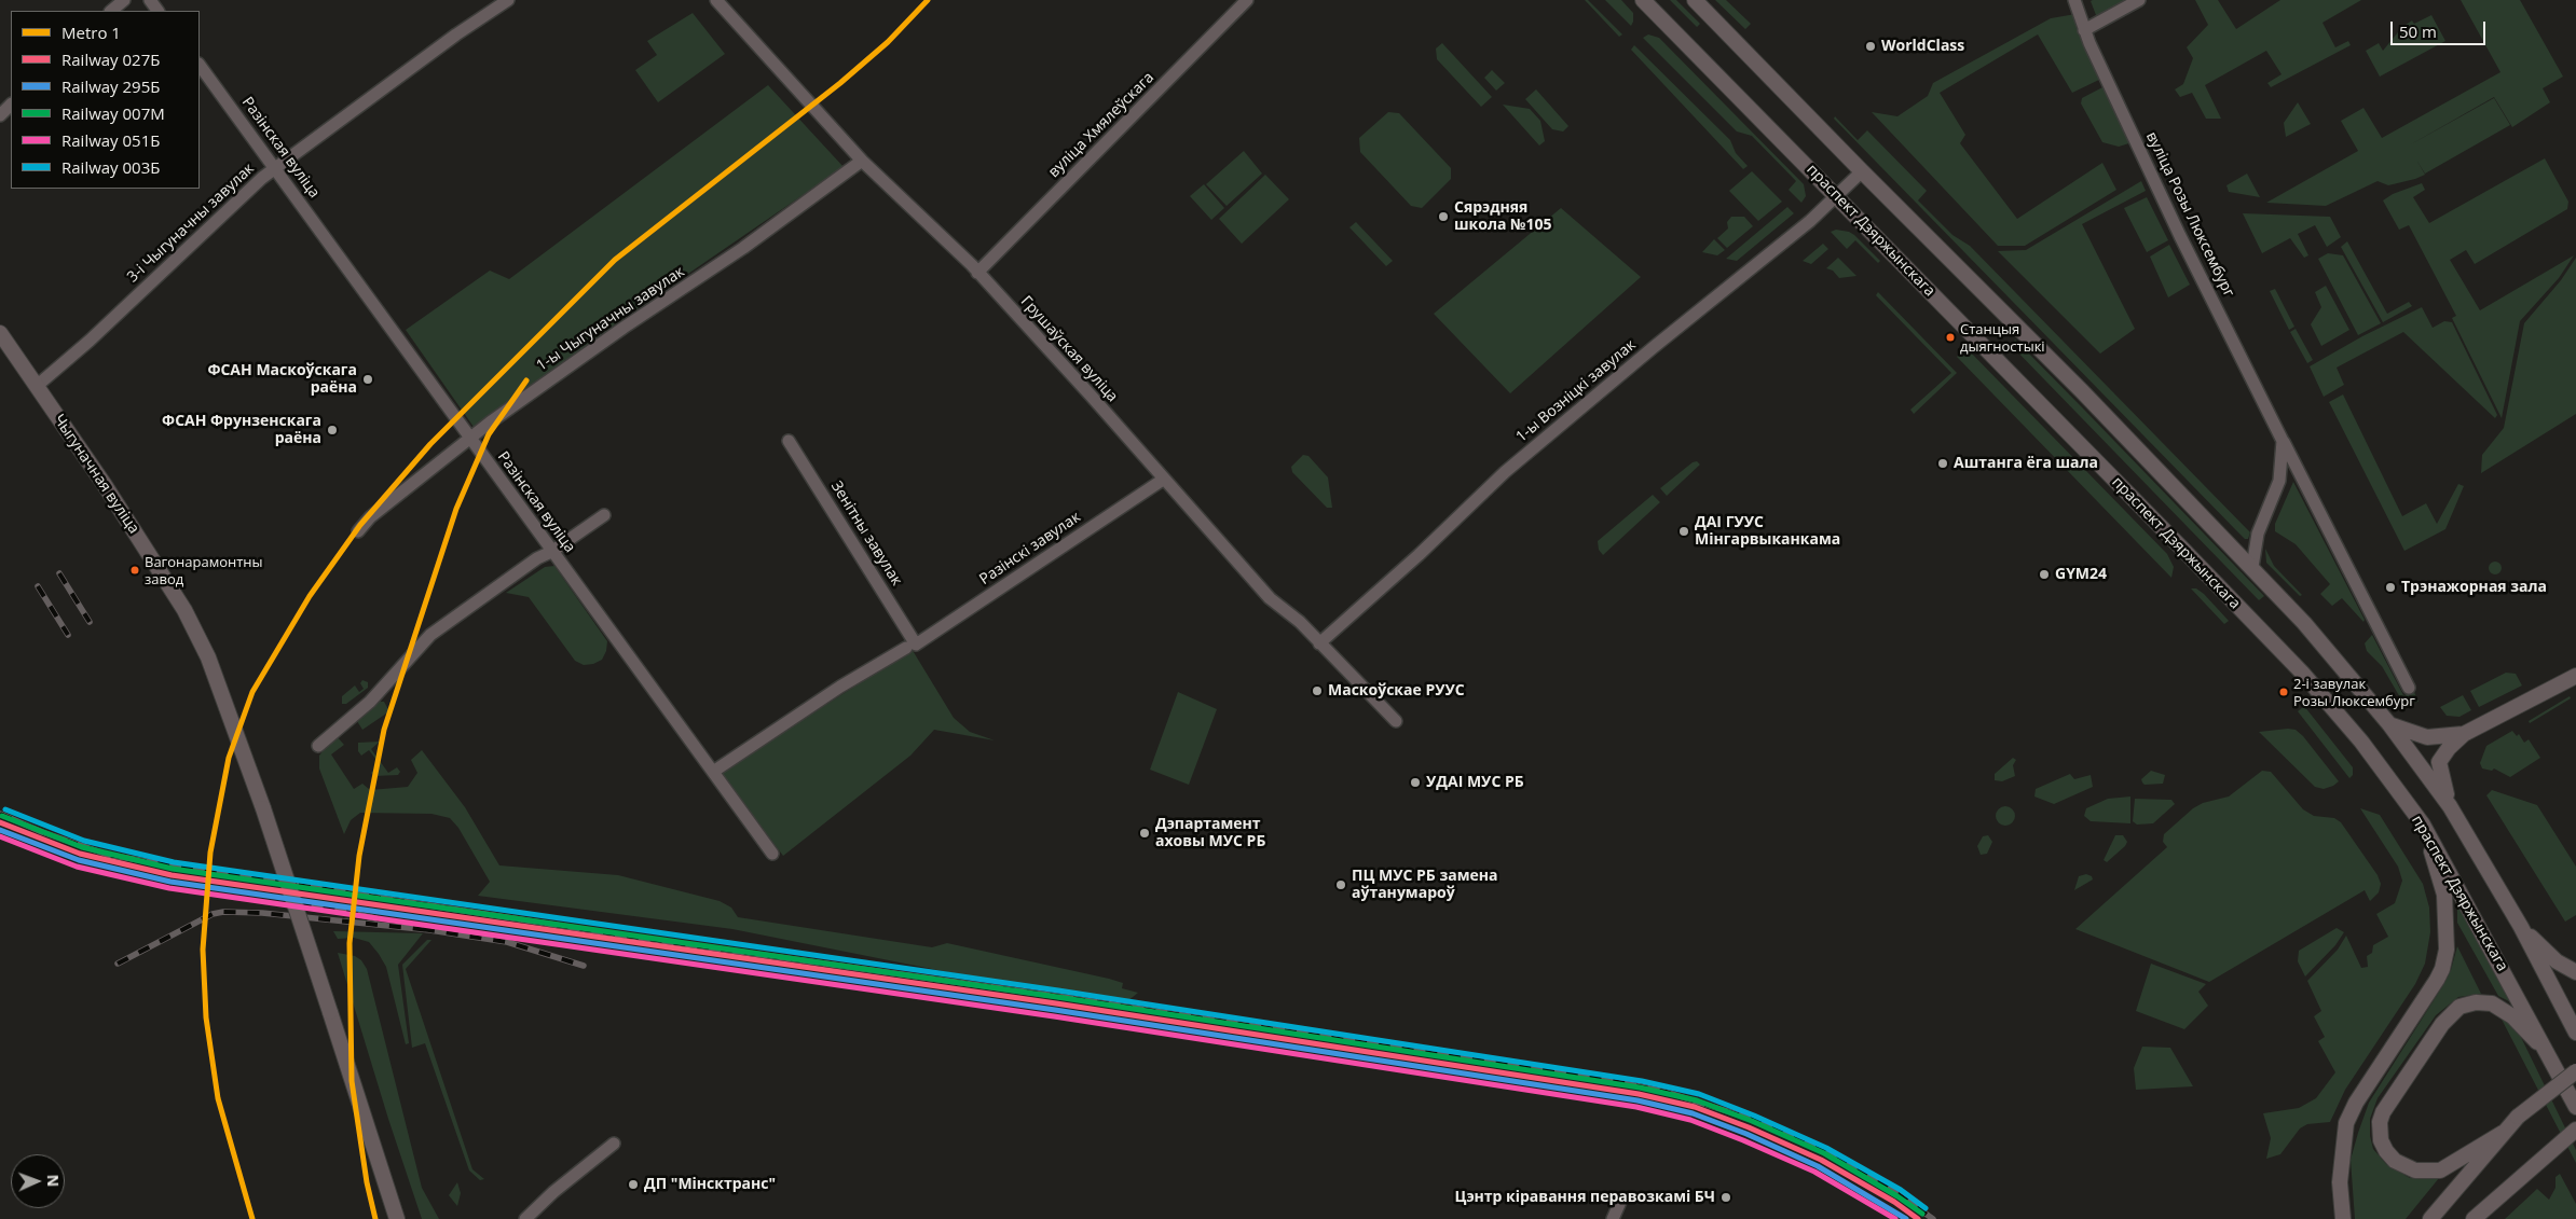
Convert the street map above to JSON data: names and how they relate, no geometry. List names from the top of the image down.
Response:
{
  "streets": {
    "main road": ["праспект Дзяржынскага", "Чыгуначная вуліца"],
    "street": [
      "вуліца Хмялеўскага",
      "Разінская вуліца",
      "вуліца Розы Люксембург",
      "3-і Чыгуначны завулак",
      "1-ы Чыгуначны завулак",
      "Грушаўская вуліца",
      "1-ы Возніцкі завулак",
      "Зенітны завулак",
      "Разінскі завулак"
    ]
  },
  "crossings": [
    ["вуліца Хмялеўскага", "Грушаўская вуліца"],
    ["Разінская вуліца", "3-і Чыгуначны завулак"],
    ["Разінская вуліца", "1-ы Чыгуначны завулак"],
    ["Разінская вуліца", "Разінскі завулак"],
    ["3-і Чыгуначны завулак", "Чыгуначная вуліца"],
    ["праспект Дзяржынскага", "1-ы Возніцкі завулак"],
    ["1-ы Чыгуначны завулак", "Грушаўская вуліца"],
    ["Грушаўская вуліца", "1-ы Возніцкі завулак"],
    ["Грушаўская вуліца", "Разінскі завулак"],
    ["Зенітны завулак", "Разінскі завулак"]
  ],
  "places": [
    "WorldClass",
    "Сярэдняя школа №105",
    "Станцыя дыягностыкі",
    "ФСАН Маскоўскага раёна",
    "ФСАН Фрунзенскага раёна",
    "Аштанга ёга шала",
    "ДАІ ГУУС Мінгарвыканкама",
    "Вагонарамонтны завод",
    "GYM24",
    "Трэнажорная зала",
    "Маскоўскае РУУС",
    "2-і завулак Розы Люксембург",
    "УДАІ МУС РБ",
    "Дэпартамент аховы МУС РБ",
    "ПЦ МУС РБ замена аўтанумароў",
    "ДП \"Мінсктранс\"",
    "Цэнтр кіравання перавозкамі БЧ"
  ],
  "lines": [
    "metro line 1",
    "rail line 003Б",
    "rail line 007М",
    "rail line 027Б",
    "rail line 295Б",
    "rail line 051Б"
  ],
  "legend": [
    "Metro 1",
    "Railway 027Б",
    "Railway 295Б",
    "Railway 007М",
    "Railway 051Б",
    "Railway 003Б"
  ],
  "scale_bar": "50 m",
  "north": "right"
}
